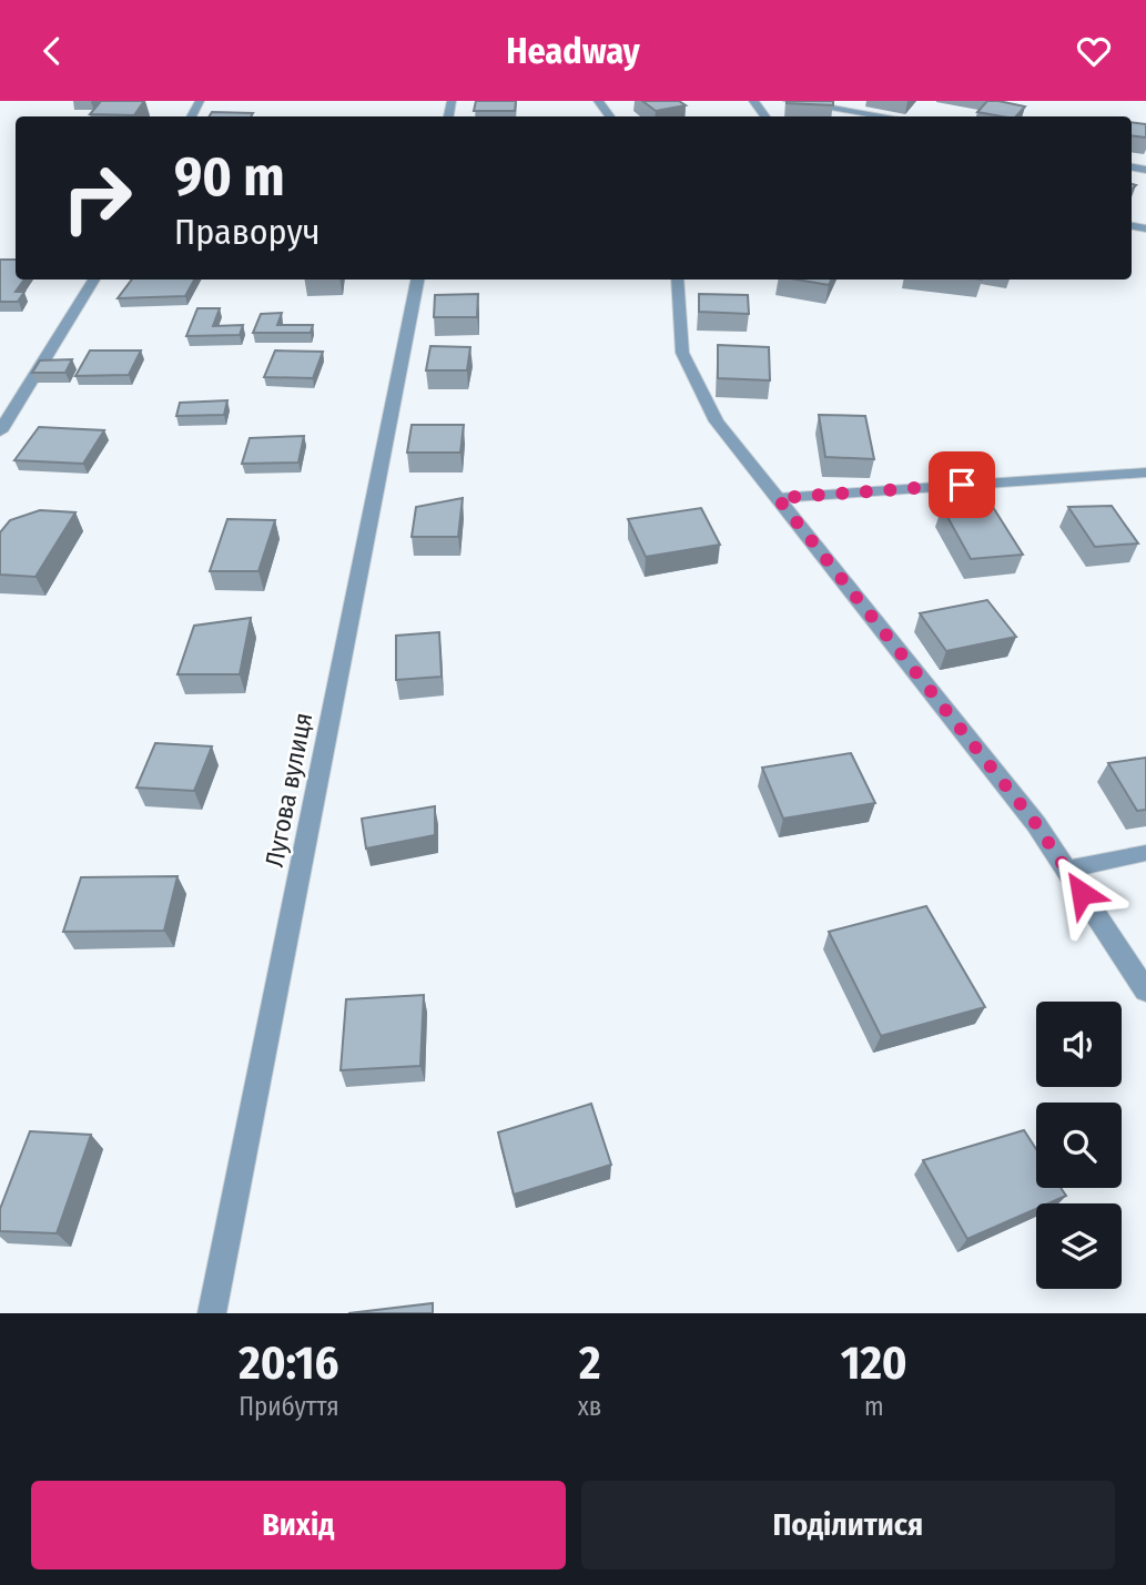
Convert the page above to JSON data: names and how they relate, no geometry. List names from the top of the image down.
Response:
{
  "streets": {
    "street": ["Лугова вулиця"]
  },
  "page": {
    "header": "Headway",
    "turn": ["90 m", "Праворуч"],
    "eta": [
      "20:16",
      "Прибуття",
      "2",
      "хв",
      "120",
      "m"
    ],
    "buttons": ["Вихід", "Поділитися"]
  }
}
